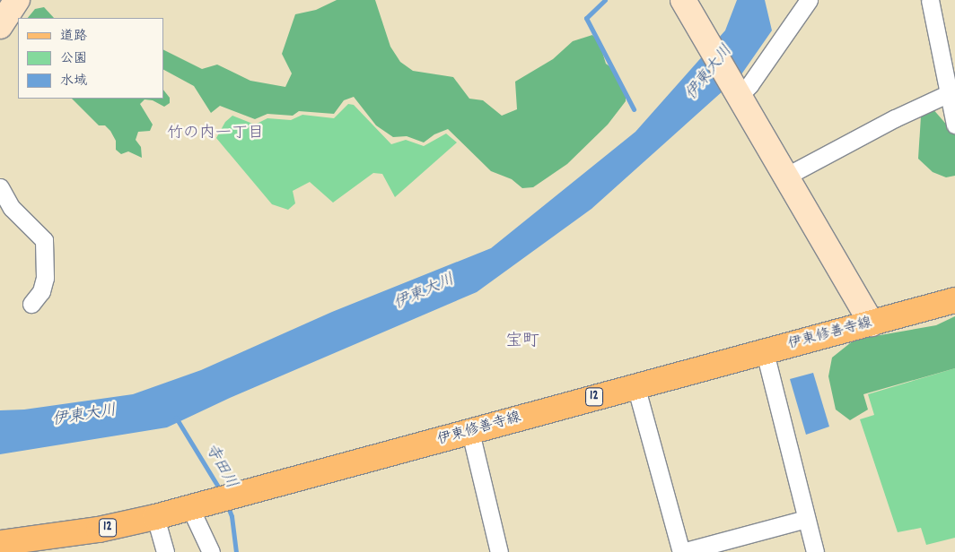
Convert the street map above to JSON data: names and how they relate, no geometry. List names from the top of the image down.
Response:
{
  "streets": {
    "main road": ["伊東修善寺線", "12"]
  },
  "districts": ["竹の内一丁目", "宝町"],
  "water": ["伊東大川", "寺田川"],
  "legend": ["道路", "公園", "水域"]
}
